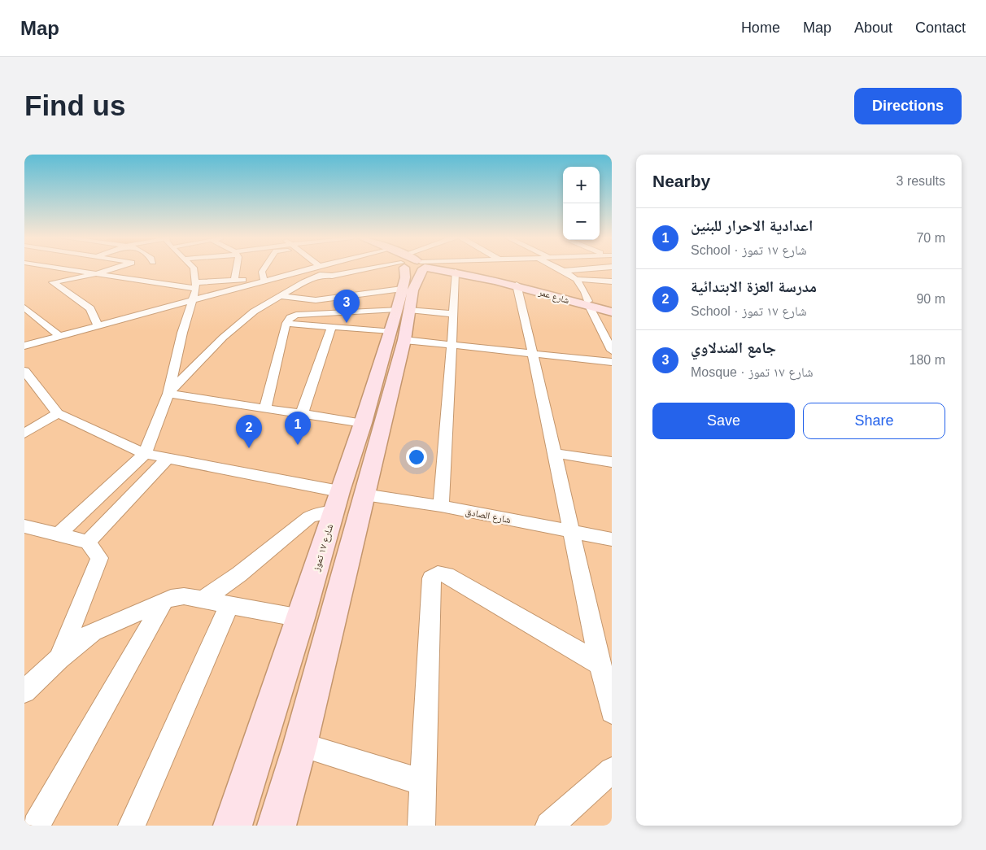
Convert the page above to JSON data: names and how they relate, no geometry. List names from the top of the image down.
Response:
{
  "streets": {
    "main road": ["شارع عمر", "شارع ١٧ تموز"],
    "street": ["شارع الصادق"]
  },
  "crossings": [
    ["شارع عمر", "شارع ١٧ تموز"]
  ],
  "page": {
    "header": "Map",
    "nav": [
      "Home",
      "Map",
      "About",
      "Contact"
    ],
    "buttons": [
      "Directions",
      ["Save", "Share"]
    ],
    "title": "Find us",
    "heading": ["Nearby", "3 results"],
    "map_buttons": ["+", "−"],
    "list": [
      {
        "mark": "1",
        "name": "اعدادية الاحرار للبنين",
        "note": "School · شارع ١٧ تموز",
        "value": "70 m"
      },
      {
        "mark": "2",
        "name": "مدرسة العزة الابتدائية",
        "note": "School · شارع ١٧ تموز",
        "value": "90 m"
      },
      {
        "mark": "3",
        "name": "جامع المندلاوي",
        "note": "Mosque · شارع ١٧ تموز",
        "value": "180 m"
      }
    ],
    "pins": ["3", "1", "2"]
  }
}
